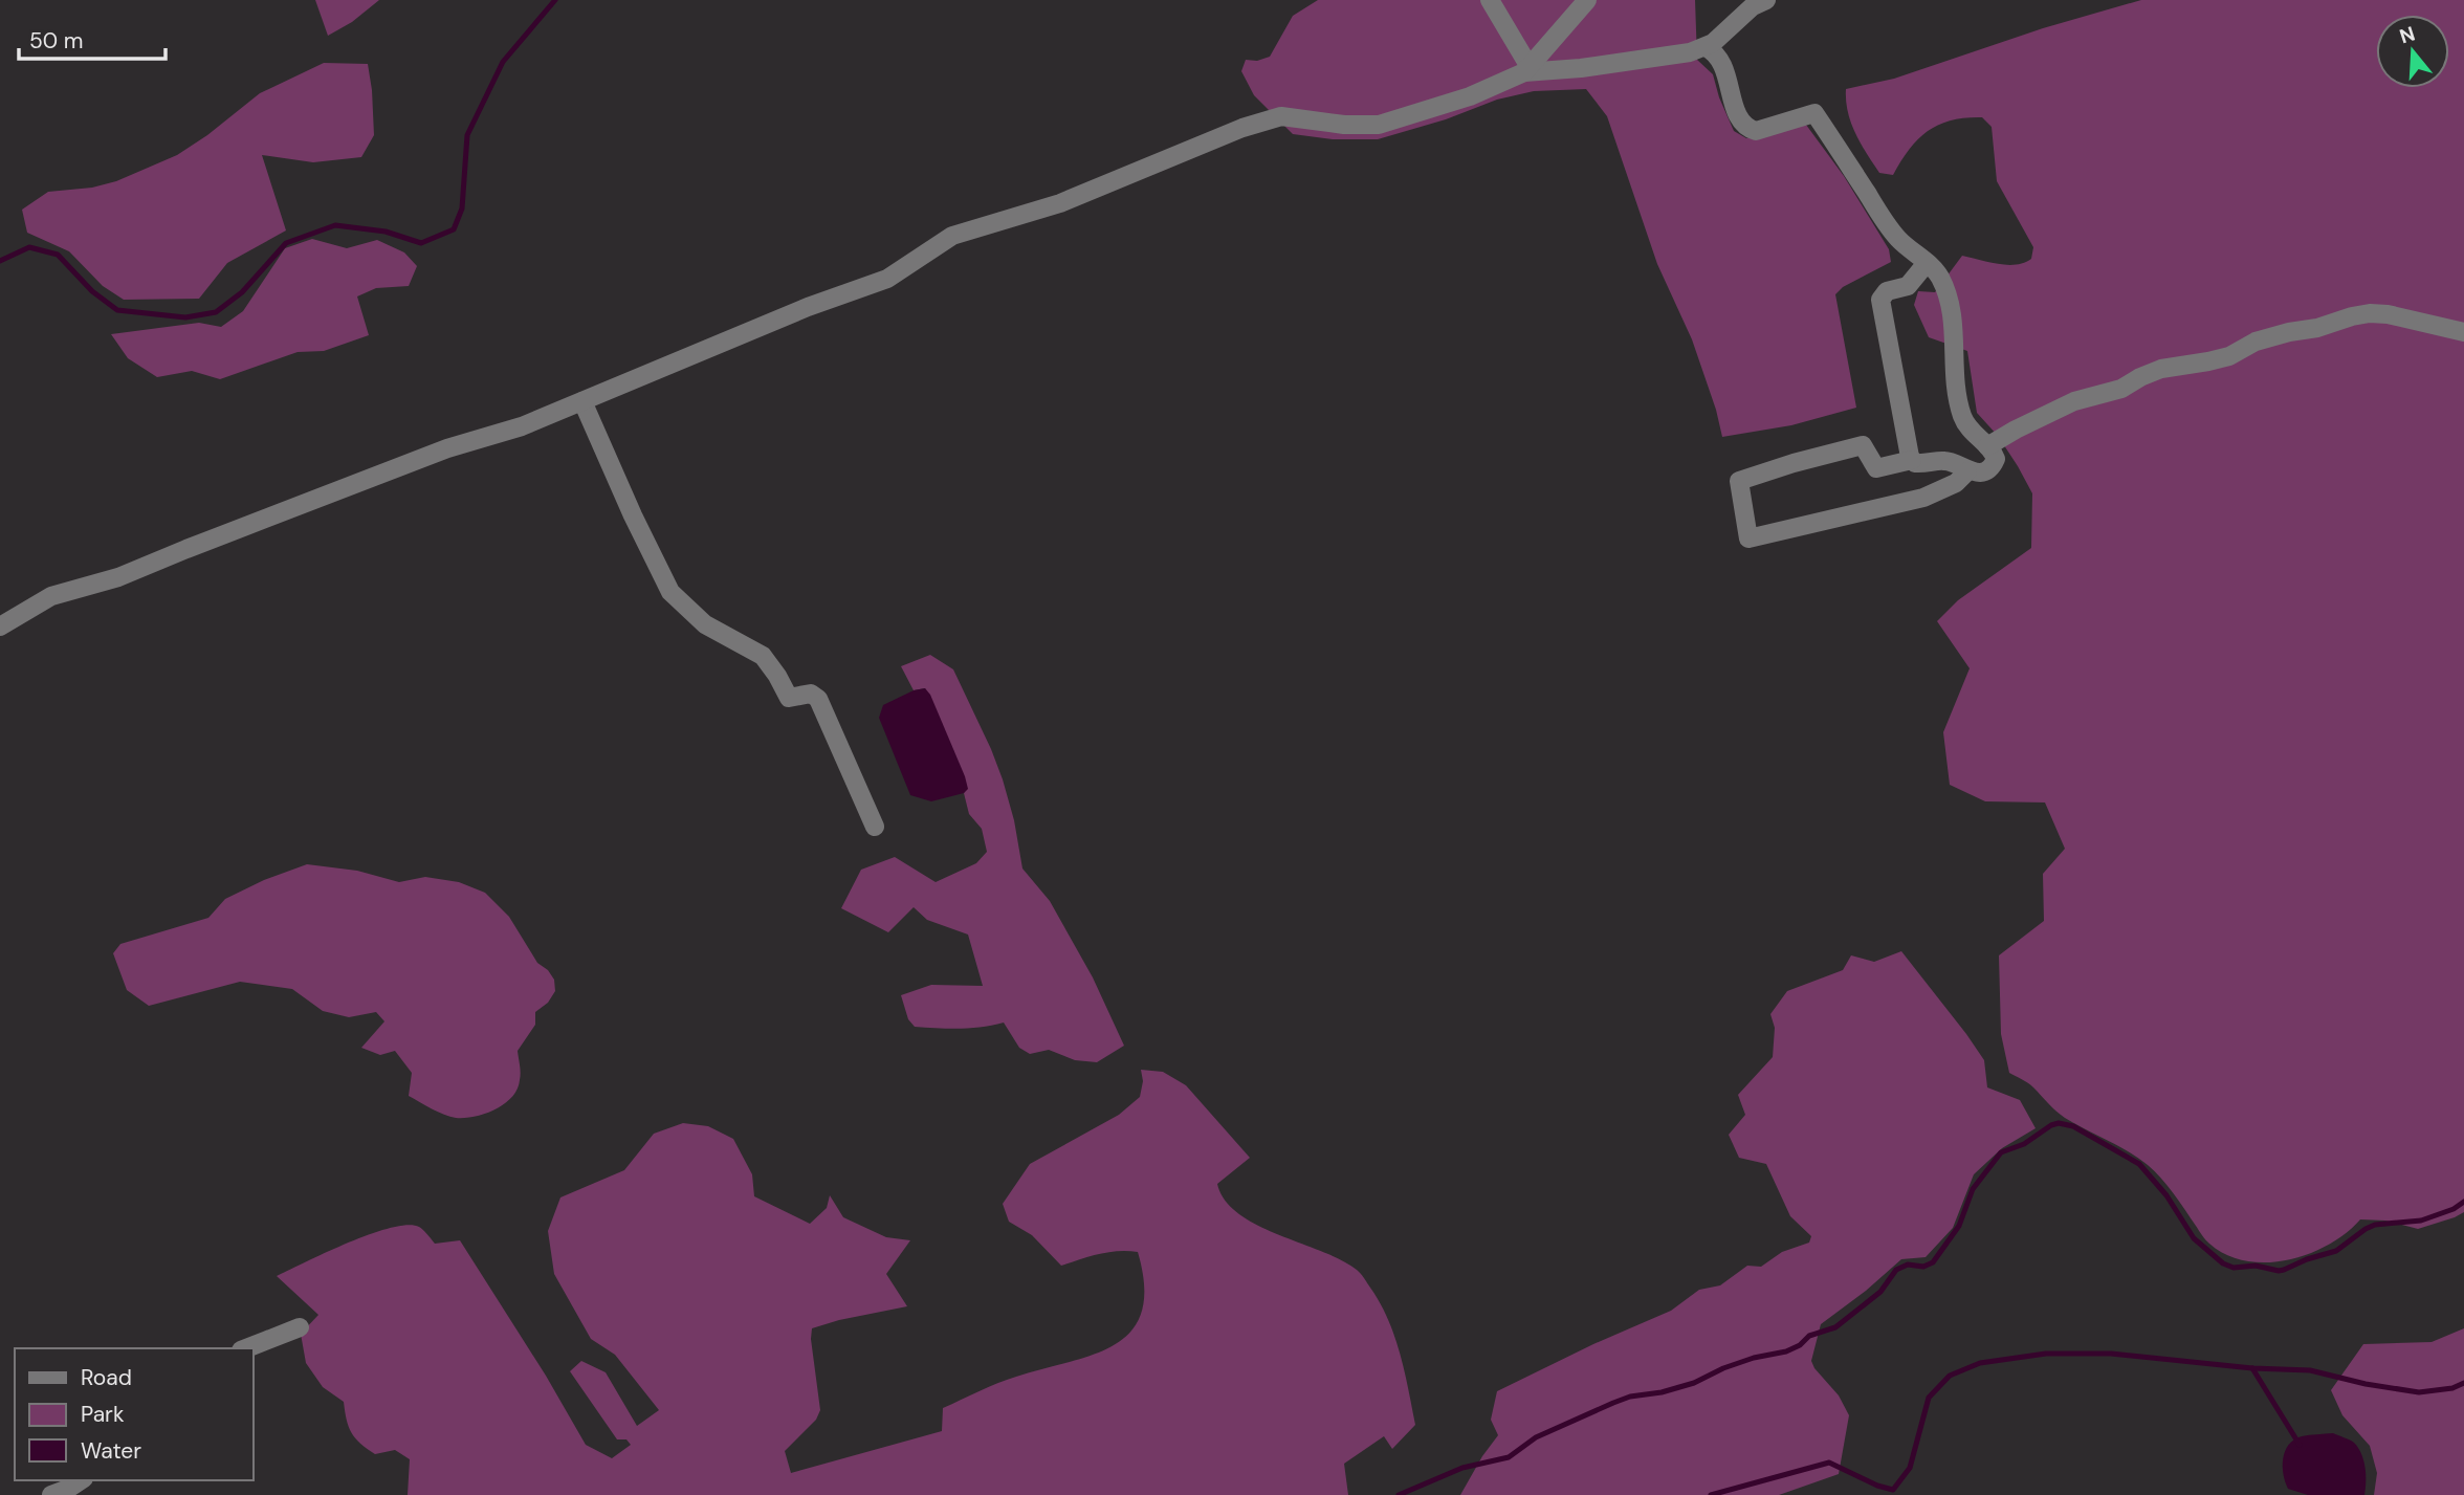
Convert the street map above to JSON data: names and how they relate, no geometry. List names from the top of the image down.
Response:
{
  "legend": ["Road", "Park", "Water"],
  "scale_bar": "50 m",
  "north": "top"
}
